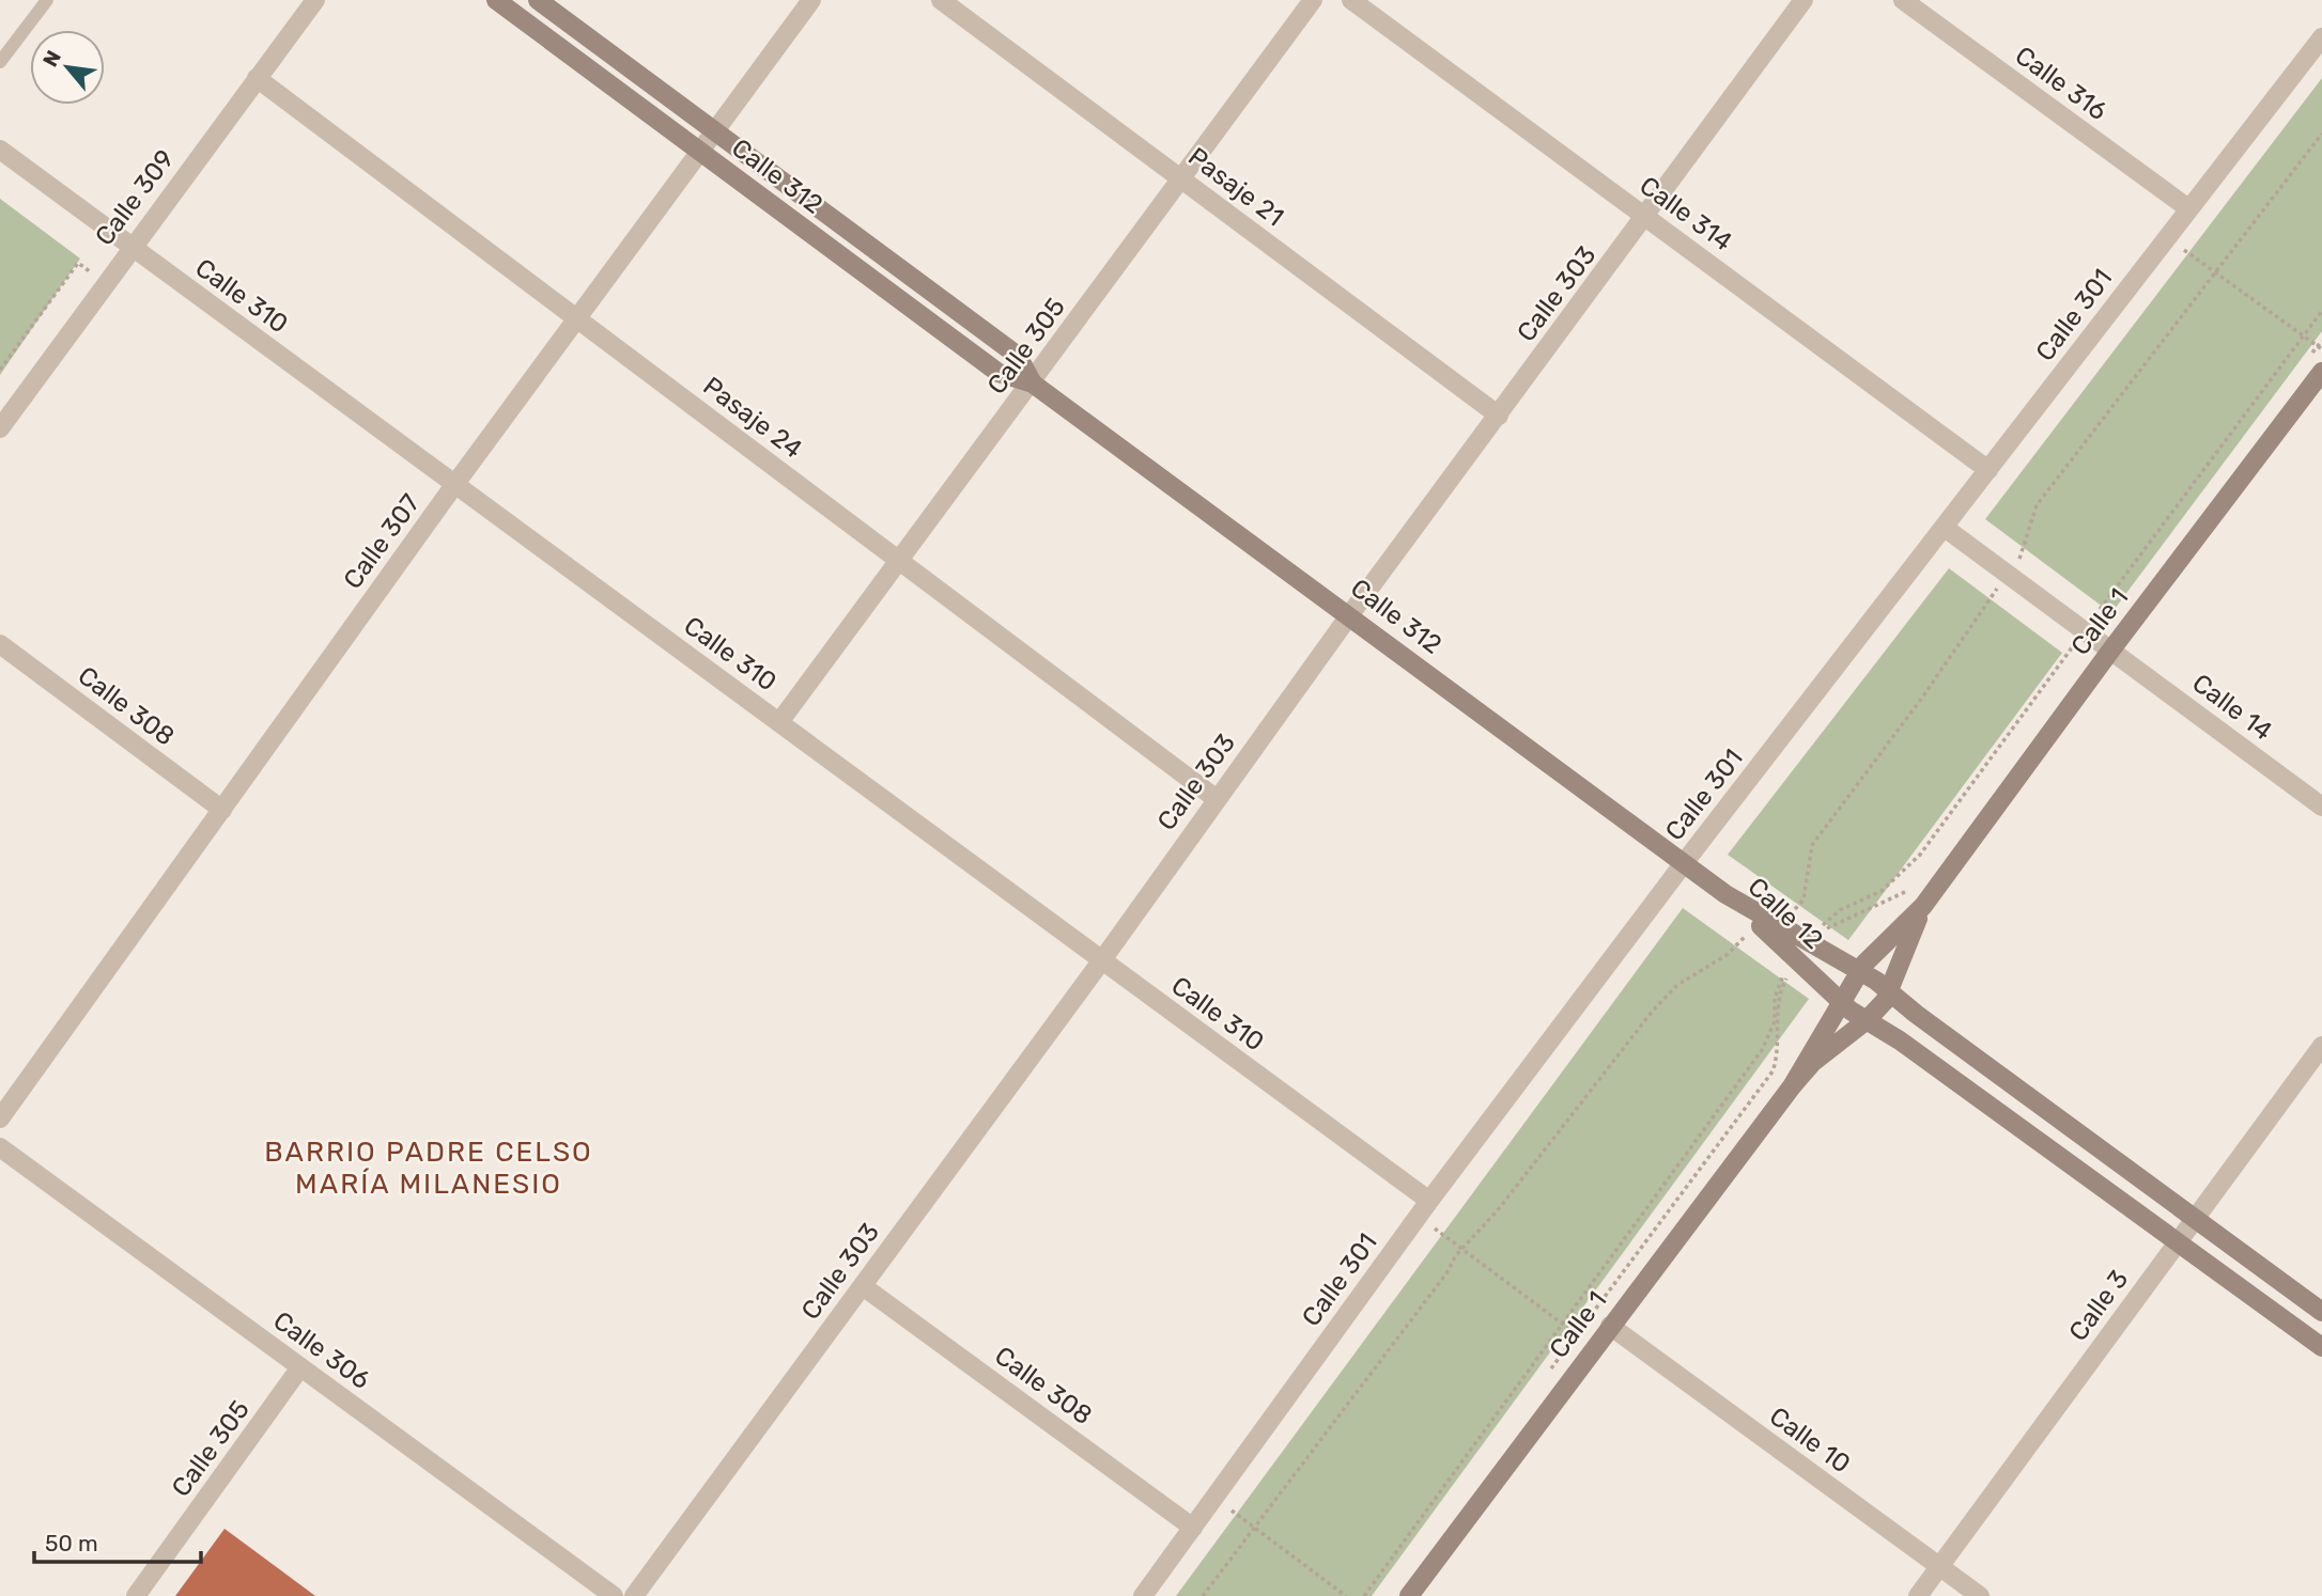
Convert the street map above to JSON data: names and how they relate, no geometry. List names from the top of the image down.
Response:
{
  "streets": {
    "street": [
      "Calle 316",
      "Calle 312",
      "Pasaje 21",
      "Calle 309",
      "Calle 314",
      "Calle 303",
      "Calle 310",
      "Calle 301",
      "Calle 305",
      "Pasaje 24",
      "Calle 307",
      "Calle 1",
      "Calle 308",
      "Calle 14",
      "Calle 12",
      "Calle 3",
      "Calle 306",
      "Calle 10"
    ]
  },
  "crossings": [
    ["Calle 316", "Calle 301"],
    ["Calle 312", "Calle 303"],
    ["Calle 312", "Calle 301"],
    ["Calle 312", "Calle 305"],
    ["Calle 312", "Calle 307"],
    ["Calle 312", "Calle 12"],
    ["Pasaje 21", "Calle 303"],
    ["Pasaje 21", "Calle 305"],
    ["Calle 309", "Calle 310"],
    ["Calle 309", "Pasaje 24"],
    ["Calle 314", "Calle 303"],
    ["Calle 314", "Calle 301"],
    ["Calle 303", "Calle 310"],
    ["Calle 303", "Pasaje 24"],
    ["Calle 303", "Calle 308"],
    ["Calle 310", "Calle 301"],
    ["Calle 310", "Calle 305"],
    ["Calle 310", "Calle 307"],
    ["Calle 301", "Calle 308"],
    ["Calle 305", "Pasaje 24"],
    ["Calle 305", "Calle 306"],
    ["Pasaje 24", "Calle 307"],
    ["Calle 307", "Calle 308"],
    ["Calle 1", "Calle 14"],
    ["Calle 1", "Calle 12"],
    ["Calle 1", "Calle 10"],
    ["Calle 12", "Calle 3"],
    ["Calle 3", "Calle 10"]
  ],
  "districts": ["BARRIO PADRE CELSO MARÍA MILANESIO"],
  "scale_bar": "50 m",
  "north": "top left"
}
